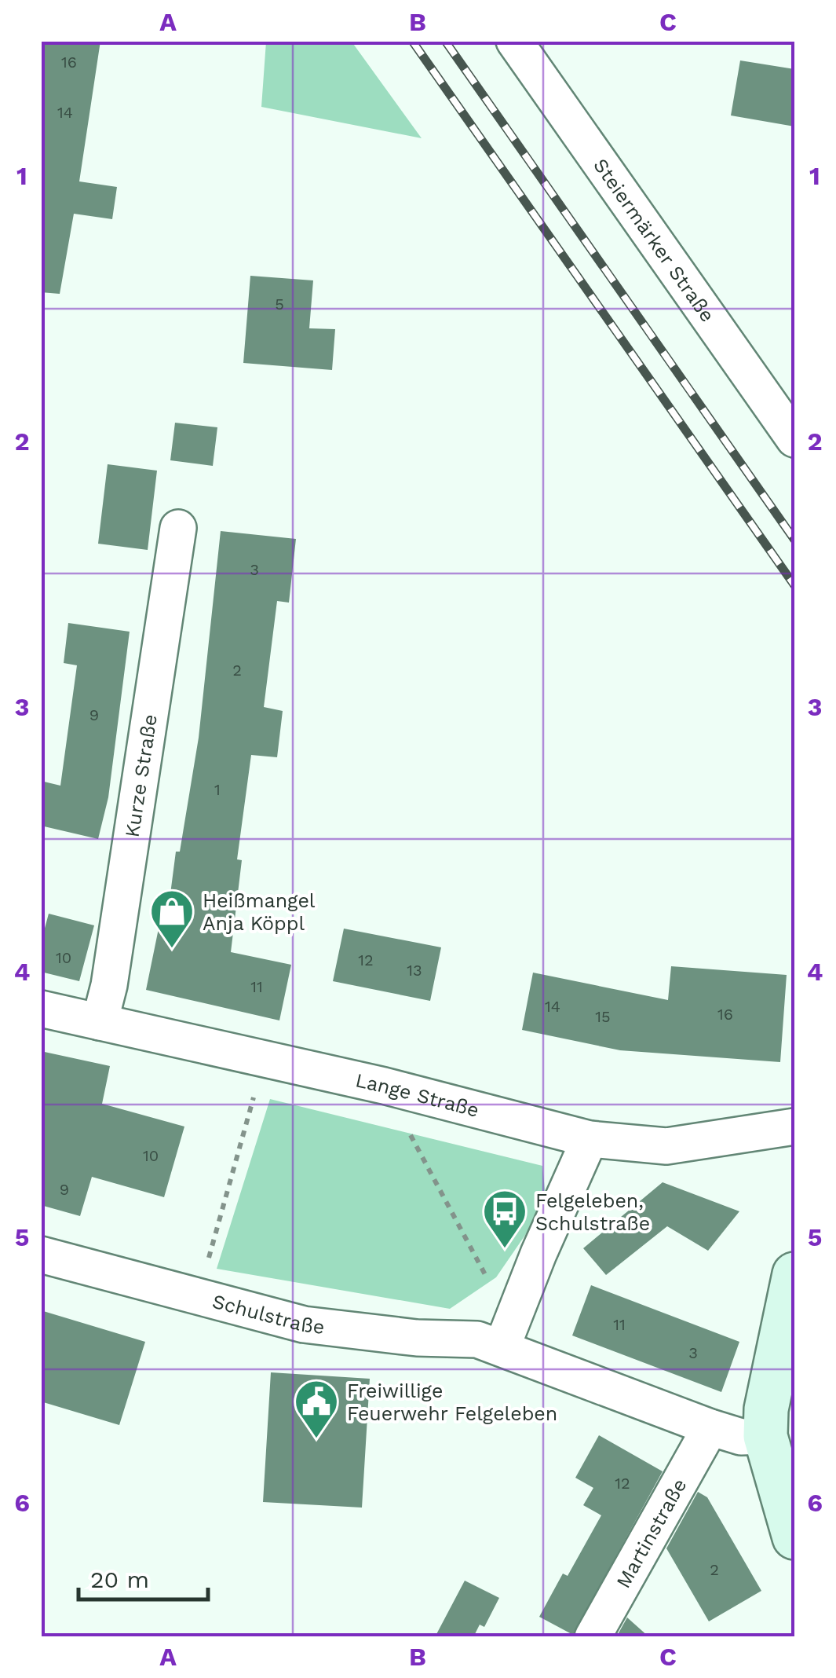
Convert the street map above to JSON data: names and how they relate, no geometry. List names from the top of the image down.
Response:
{
  "streets": {
    "street": [
      "Steiermärker Straße",
      "Kurze Straße",
      "Lange Straße",
      "Schulstraße",
      "Martinstraße"
    ]
  },
  "crossings": [
    ["Kurze Straße", "Lange Straße"],
    ["Schulstraße", "Martinstraße"]
  ],
  "places": {
    "shop": ["Heißmangel Anja Köppl"],
    "bus stop": ["Felgeleben, Schulstraße"],
    "public building": ["Freiwillige Feuerwehr Felgeleben"]
  },
  "house_numbers": [
    "16",
    "14",
    "5",
    "3",
    "2",
    "9",
    "1",
    "10",
    "12",
    "13",
    "11",
    "14",
    "16",
    "15",
    "10",
    "9",
    "11",
    "3",
    "12",
    "2"
  ],
  "scale_bar": "20 m",
  "grid": {
    "columns": ["A", "B", "C"],
    "rows": [
      "1",
      "2",
      "3",
      "4",
      "5",
      "6"
    ]
  }
}
